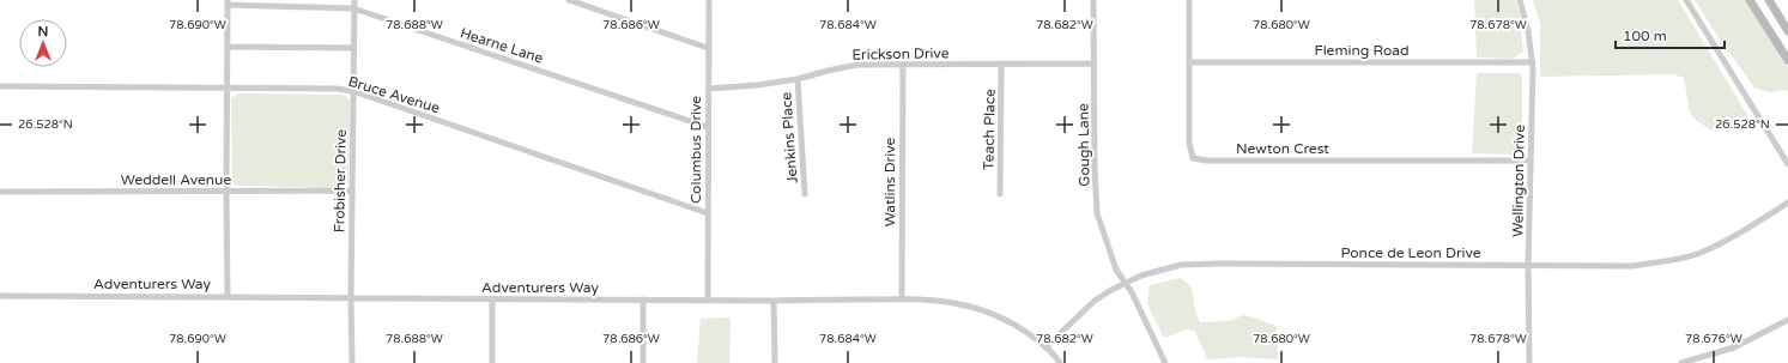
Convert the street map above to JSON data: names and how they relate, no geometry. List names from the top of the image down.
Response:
{
  "streets": {
    "street": [
      "Hearne Lane",
      "Fleming Road",
      "Erickson Drive",
      "Bruce Avenue",
      "Teach Place",
      "Jenkins Place",
      "Gough Lane",
      "Newton Crest",
      "Columbus Drive",
      "Weddell Avenue",
      "Frobisher Drive",
      "Wellington Drive",
      "Watlins Drive",
      "Ponce de Leon Drive",
      "Adventurers Way"
    ]
  },
  "crossings": [
    ["Hearne Lane", "Columbus Drive"],
    ["Hearne Lane", "Frobisher Drive"],
    ["Fleming Road", "Newton Crest"],
    ["Fleming Road", "Wellington Drive"],
    ["Erickson Drive", "Teach Place"],
    ["Erickson Drive", "Jenkins Place"],
    ["Erickson Drive", "Gough Lane"],
    ["Erickson Drive", "Columbus Drive"],
    ["Erickson Drive", "Watlins Drive"],
    ["Bruce Avenue", "Columbus Drive"],
    ["Bruce Avenue", "Frobisher Drive"],
    ["Gough Lane", "Ponce de Leon Drive"],
    ["Newton Crest", "Wellington Drive"],
    ["Columbus Drive", "Adventurers Way"],
    ["Weddell Avenue", "Frobisher Drive"],
    ["Frobisher Drive", "Adventurers Way"],
    ["Wellington Drive", "Ponce de Leon Drive"],
    ["Watlins Drive", "Adventurers Way"],
    ["Ponce de Leon Drive", "Adventurers Way"]
  ],
  "scale_bar": "100 m",
  "north": "top",
  "coordinates": [
    "78.690°W",
    "78.688°W",
    "78.686°W",
    "78.684°W",
    "78.682°W",
    "78.680°W",
    "78.678°W",
    "26.528°N",
    "78.676°W"
  ]
}
